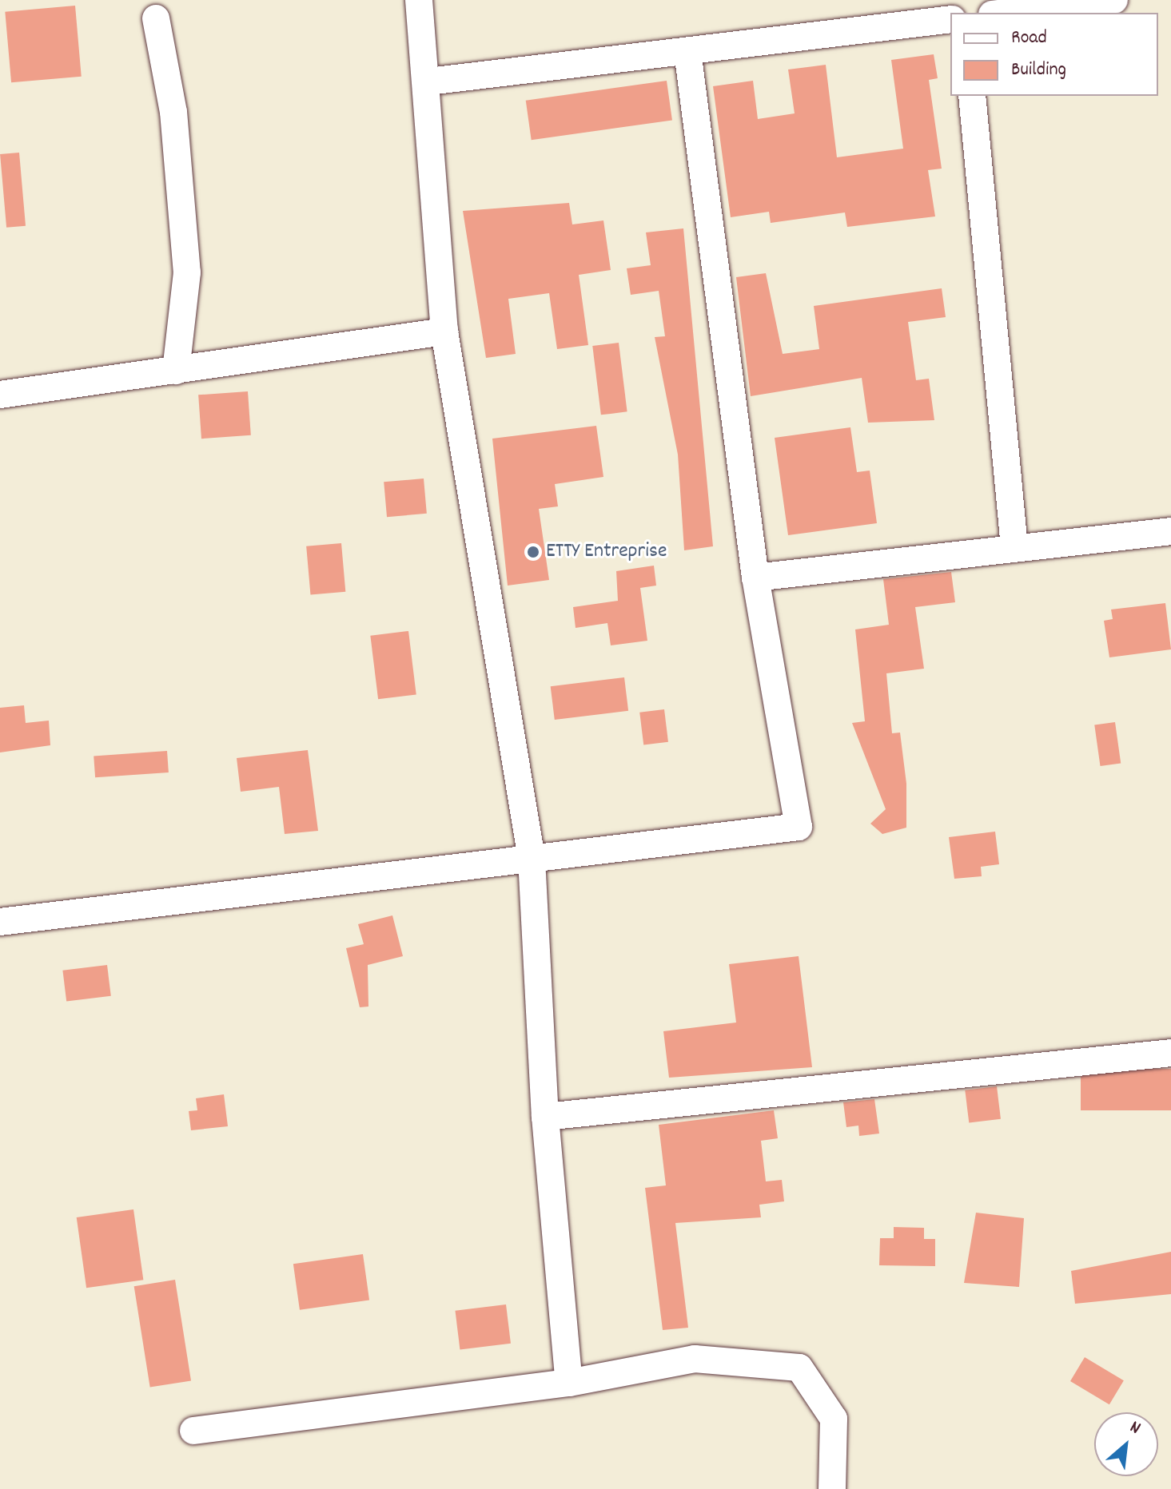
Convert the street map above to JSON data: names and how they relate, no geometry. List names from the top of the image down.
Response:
{
  "places": ["ETTY Entreprise"],
  "legend": ["Road", "Building"],
  "north": "top right"
}
